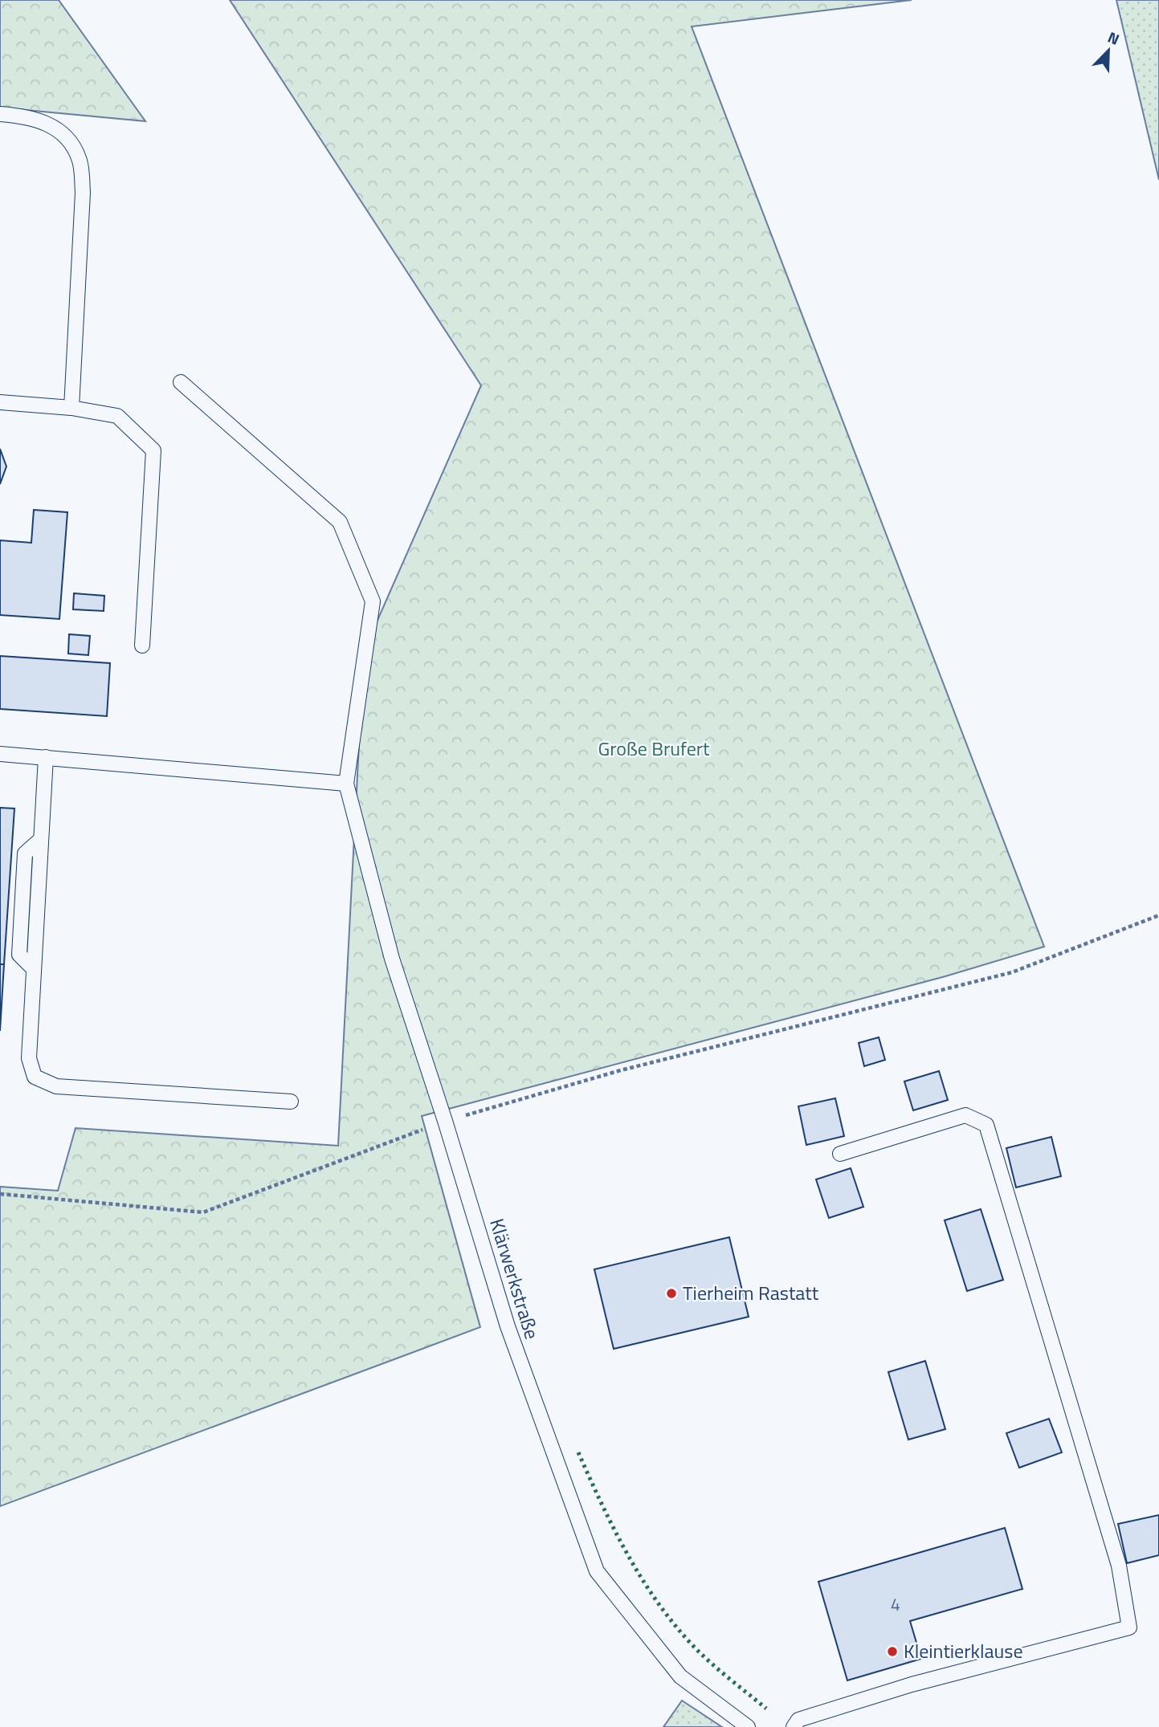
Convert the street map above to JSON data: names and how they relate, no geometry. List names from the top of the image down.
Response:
{
  "streets": {
    "lane": ["Klärwerkstraße"]
  },
  "parks": ["Große Brufert"],
  "places": ["Tierheim Rastatt", "Kleintierklause"],
  "house_numbers": ["4"],
  "north": "top right"
}
